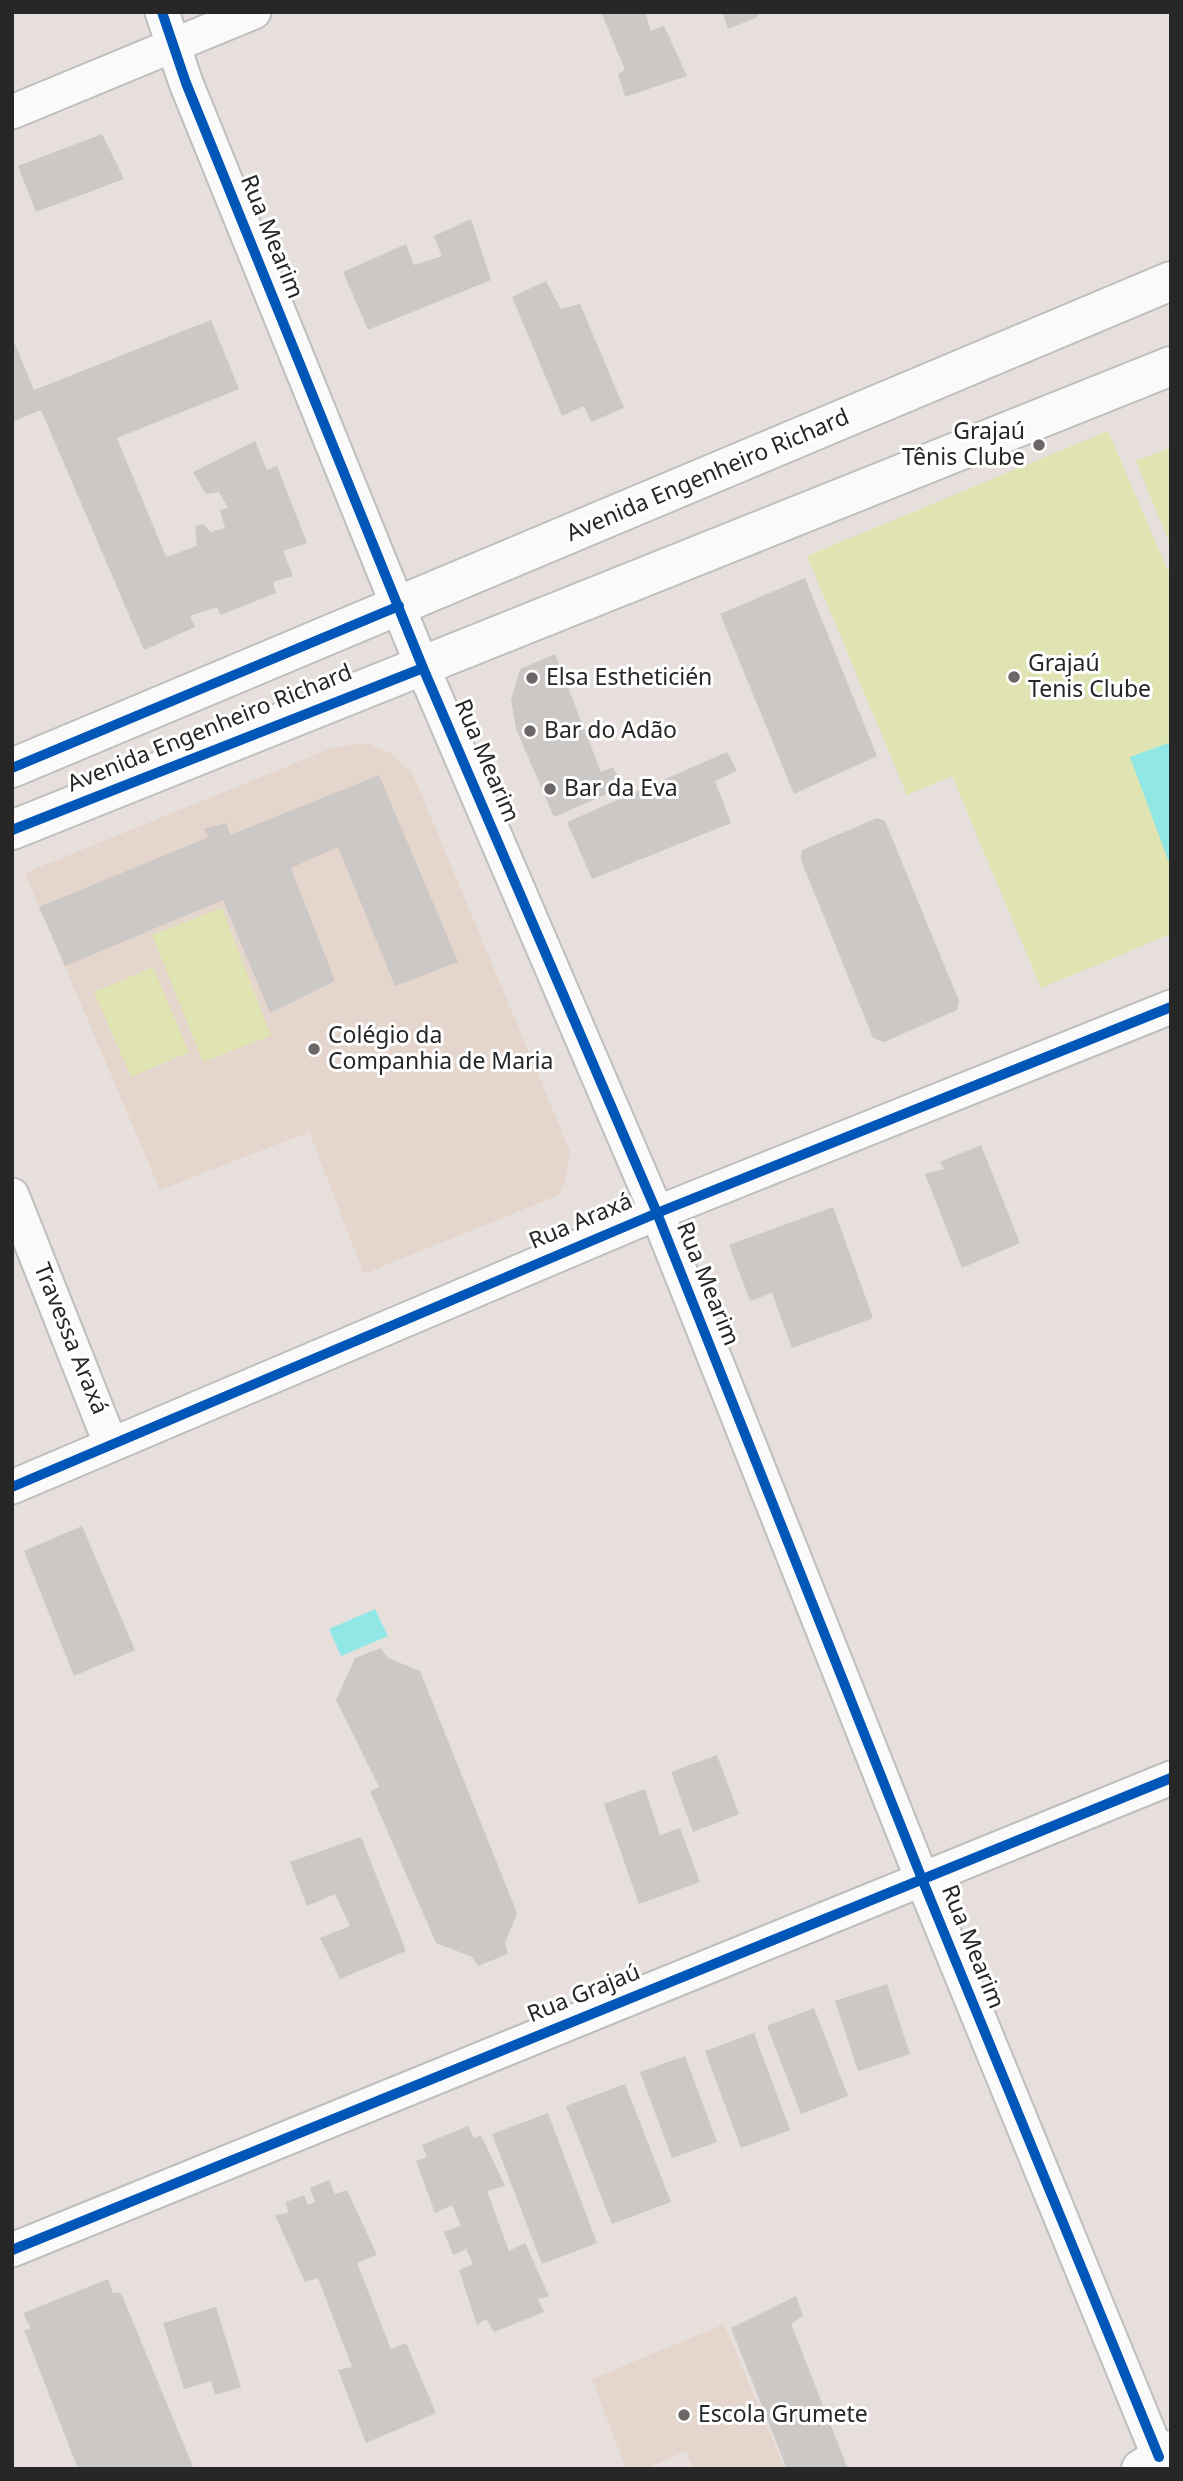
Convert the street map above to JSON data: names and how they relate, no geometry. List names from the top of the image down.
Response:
{
  "streets": {
    "street": [
      "Rua Mearim",
      "Avenida Engenheiro Richard",
      "Rua Araxá",
      "Travessa Araxá",
      "Rua Grajaú"
    ]
  },
  "crossings": [
    ["Rua Mearim", "Avenida Engenheiro Richard"],
    ["Rua Mearim", "Rua Araxá"],
    ["Rua Mearim", "Rua Grajaú"],
    ["Rua Araxá", "Travessa Araxá"]
  ],
  "places": [
    "Grajaú Tênis Clube",
    "Grajaú Tenis Clube",
    "Elsa Estheticién",
    "Bar do Adão",
    "Bar da Eva",
    "Colégio da Companhia de Maria",
    "Escola Grumete"
  ]
}
